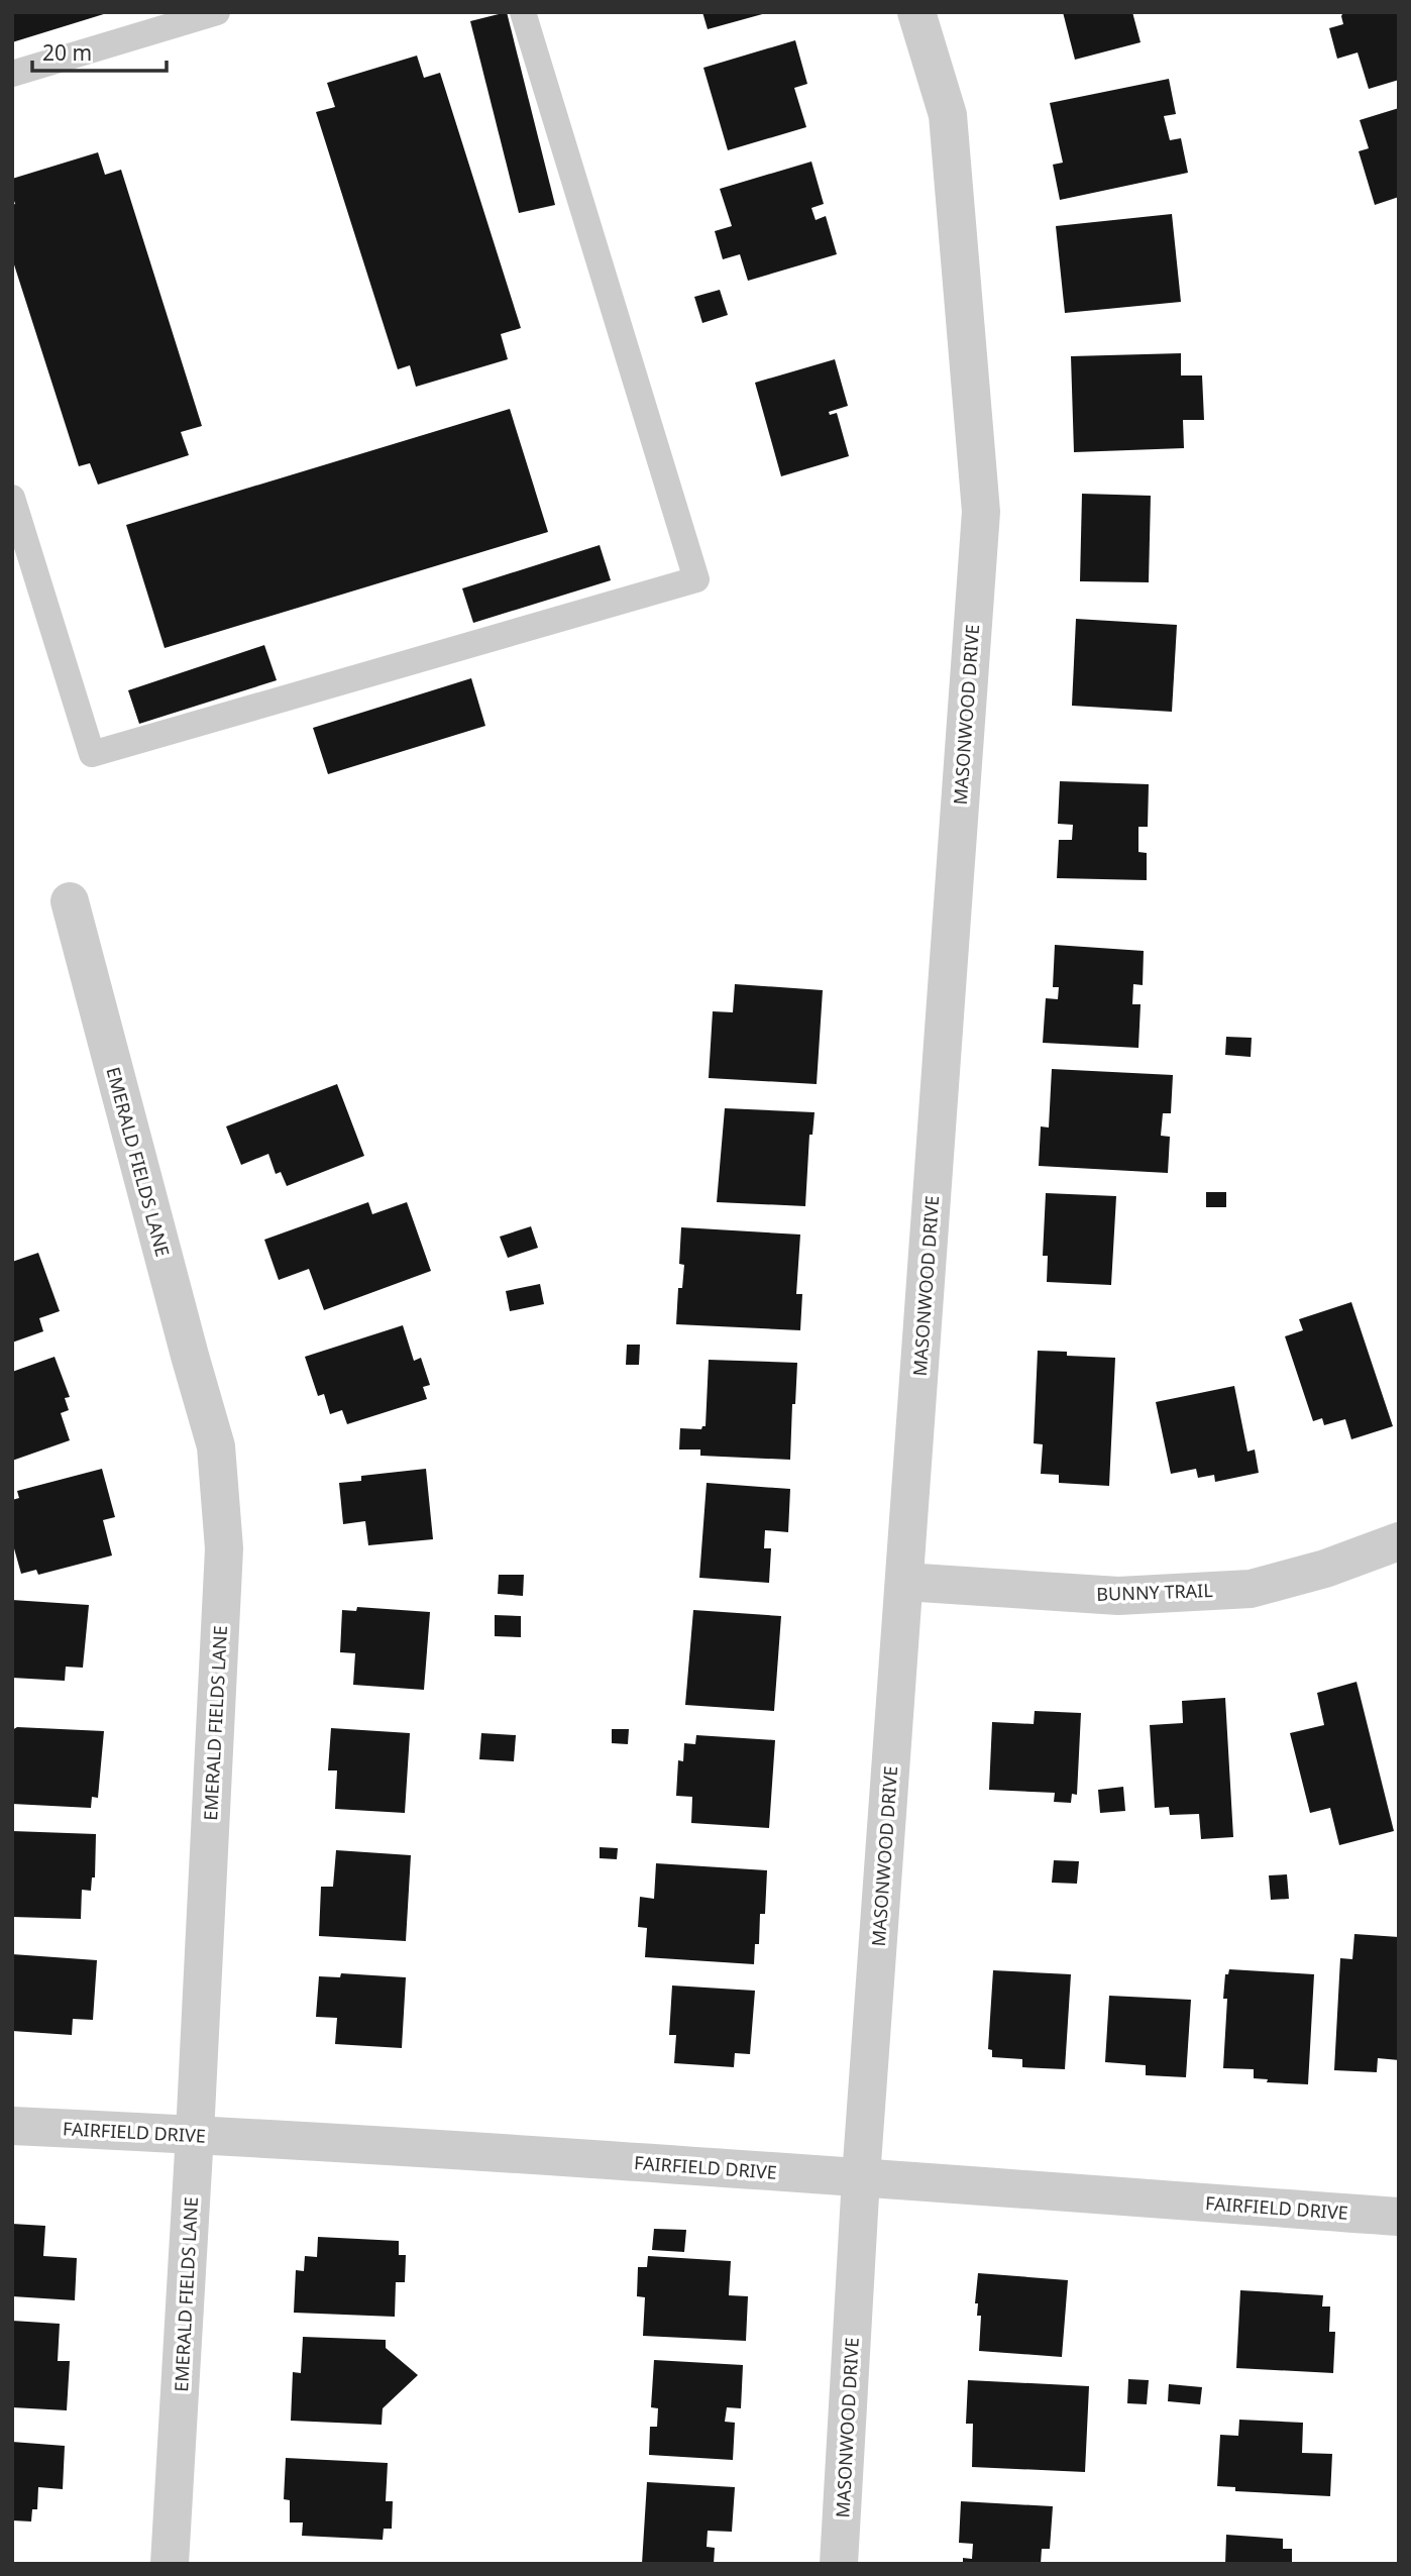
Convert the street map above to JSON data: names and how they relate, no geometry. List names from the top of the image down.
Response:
{
  "streets": {
    "street": [
      "MASONWOOD DRIVE",
      "EMERALD FIELDS LANE",
      "BUNNY TRAIL",
      "FAIRFIELD DRIVE"
    ]
  },
  "crossings": [
    ["MASONWOOD DRIVE", "BUNNY TRAIL"],
    ["MASONWOOD DRIVE", "FAIRFIELD DRIVE"],
    ["EMERALD FIELDS LANE", "FAIRFIELD DRIVE"]
  ],
  "scale_bar": "20 m"
}
